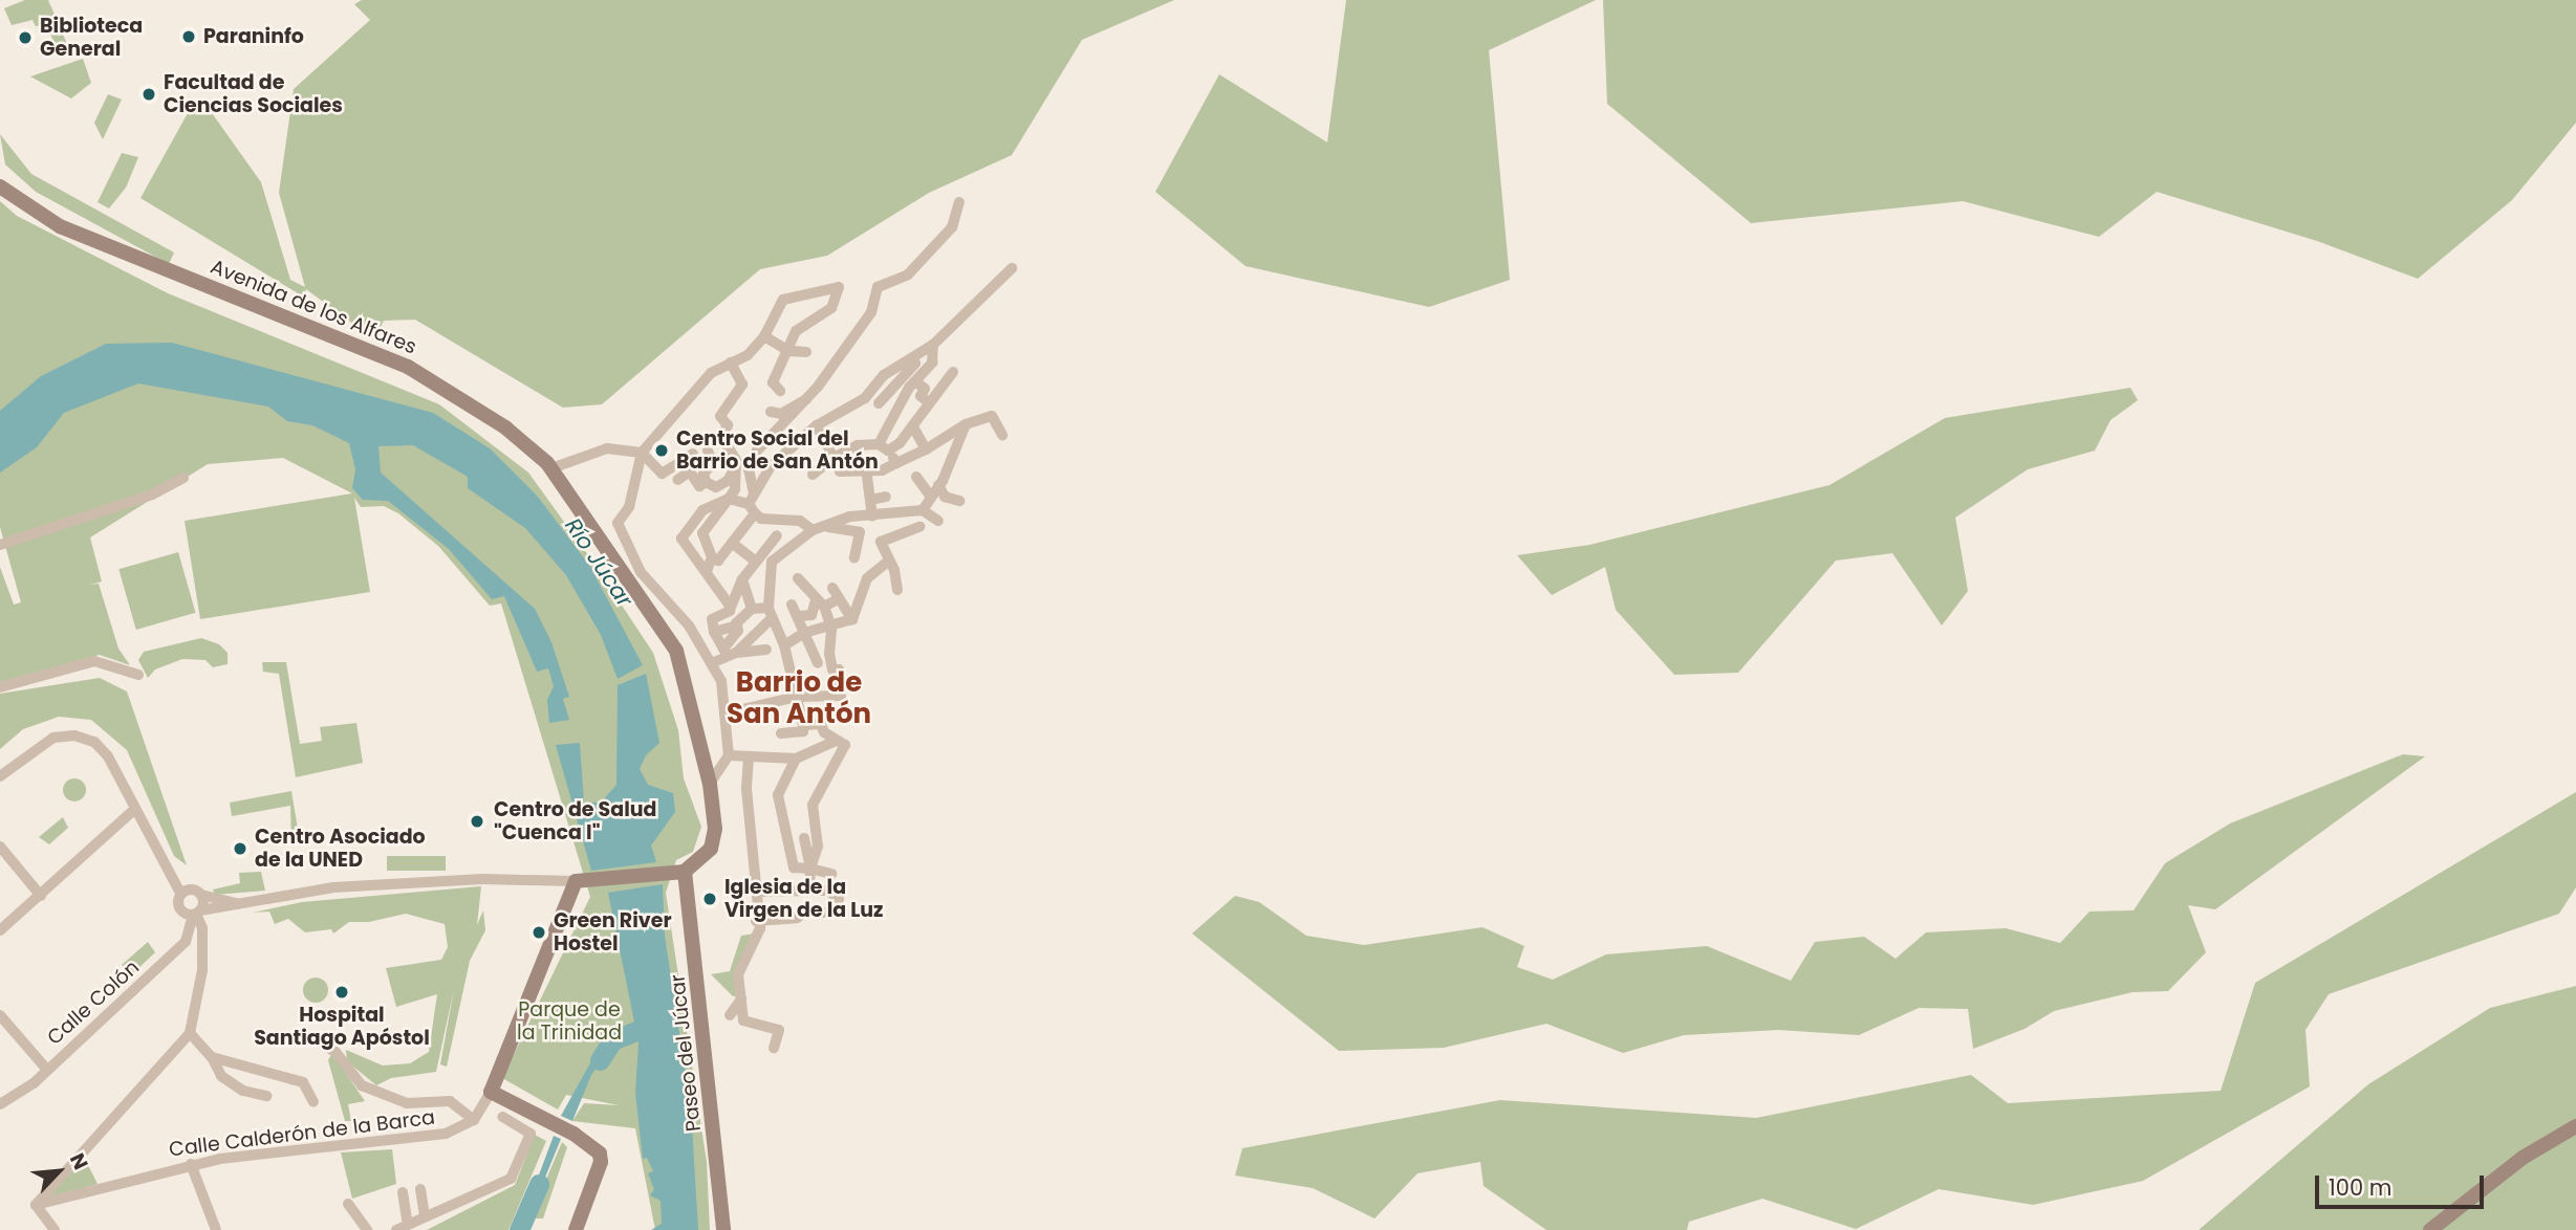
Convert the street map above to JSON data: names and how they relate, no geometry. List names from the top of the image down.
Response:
{
  "streets": {
    "street": [
      "Avenida de los Alfares",
      "Calle Colón",
      "Paseo del Júcar",
      "Calle Calderón de la Barca"
    ]
  },
  "crossings": [
    ["Avenida de los Alfares", "Paseo del Júcar"]
  ],
  "districts": ["Barrio de San Antón"],
  "water": ["Río Júcar"],
  "parks": ["Parque de la Trinidad"],
  "places": [
    "Paraninfo",
    "Biblioteca General",
    "Facultad de Ciencias Sociales",
    "Centro Social del Barrio de San Antón",
    "Centro de Salud \"Cuenca I\"",
    "Centro Asociado de la UNED",
    "Iglesia de la Virgen de la Luz",
    "Green River Hostel",
    "Hospital Santiago Apóstol"
  ],
  "scale_bar": "100 m",
  "north": "top right"
}
